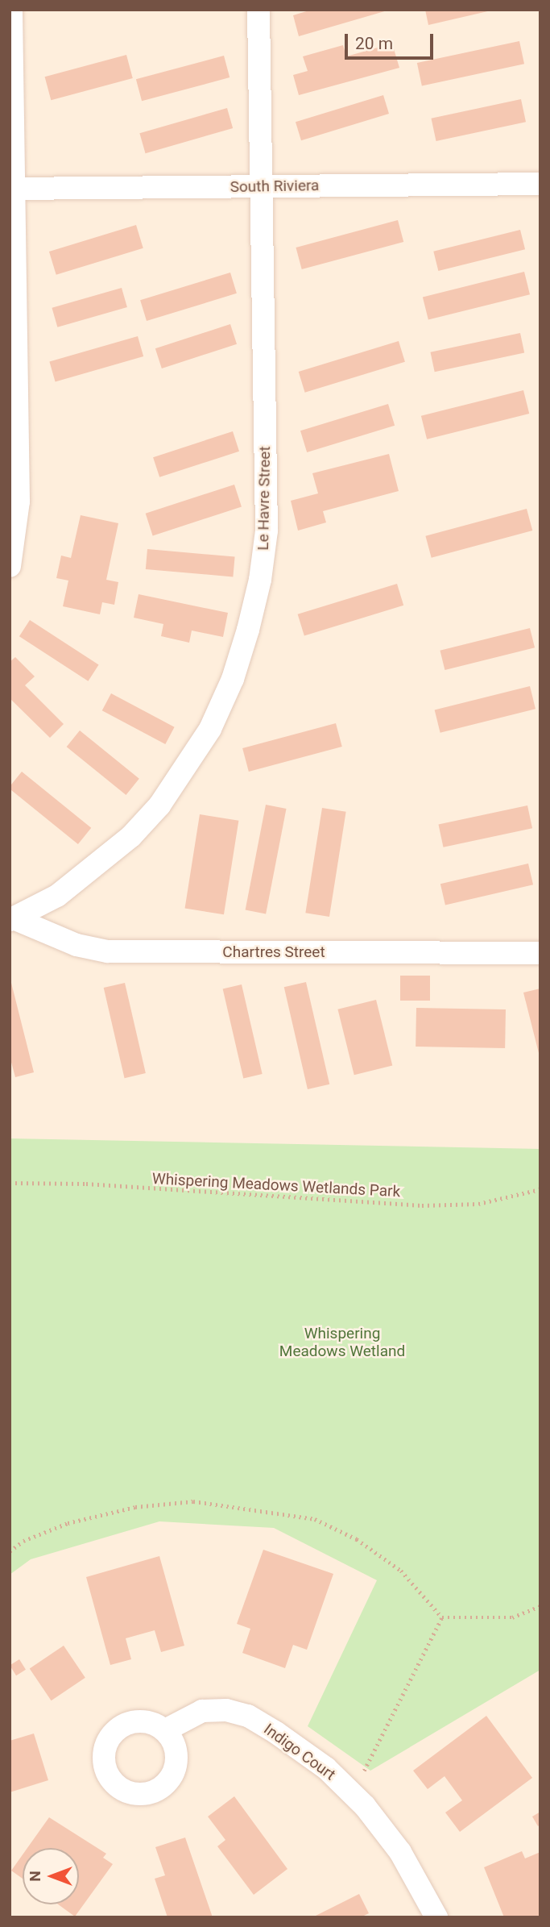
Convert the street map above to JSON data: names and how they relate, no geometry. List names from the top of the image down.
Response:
{
  "streets": {
    "street": [
      "South Riviera",
      "Le Havre Street",
      "Chartres Street",
      "Indigo Court"
    ],
    "path": ["Whispering Meadows Wetlands Park"]
  },
  "crossings": [
    ["South Riviera", "Le Havre Street"],
    ["Le Havre Street", "Chartres Street"]
  ],
  "parks": ["Whispering Meadows Wetland"],
  "scale_bar": "20 m",
  "north": "left"
}
